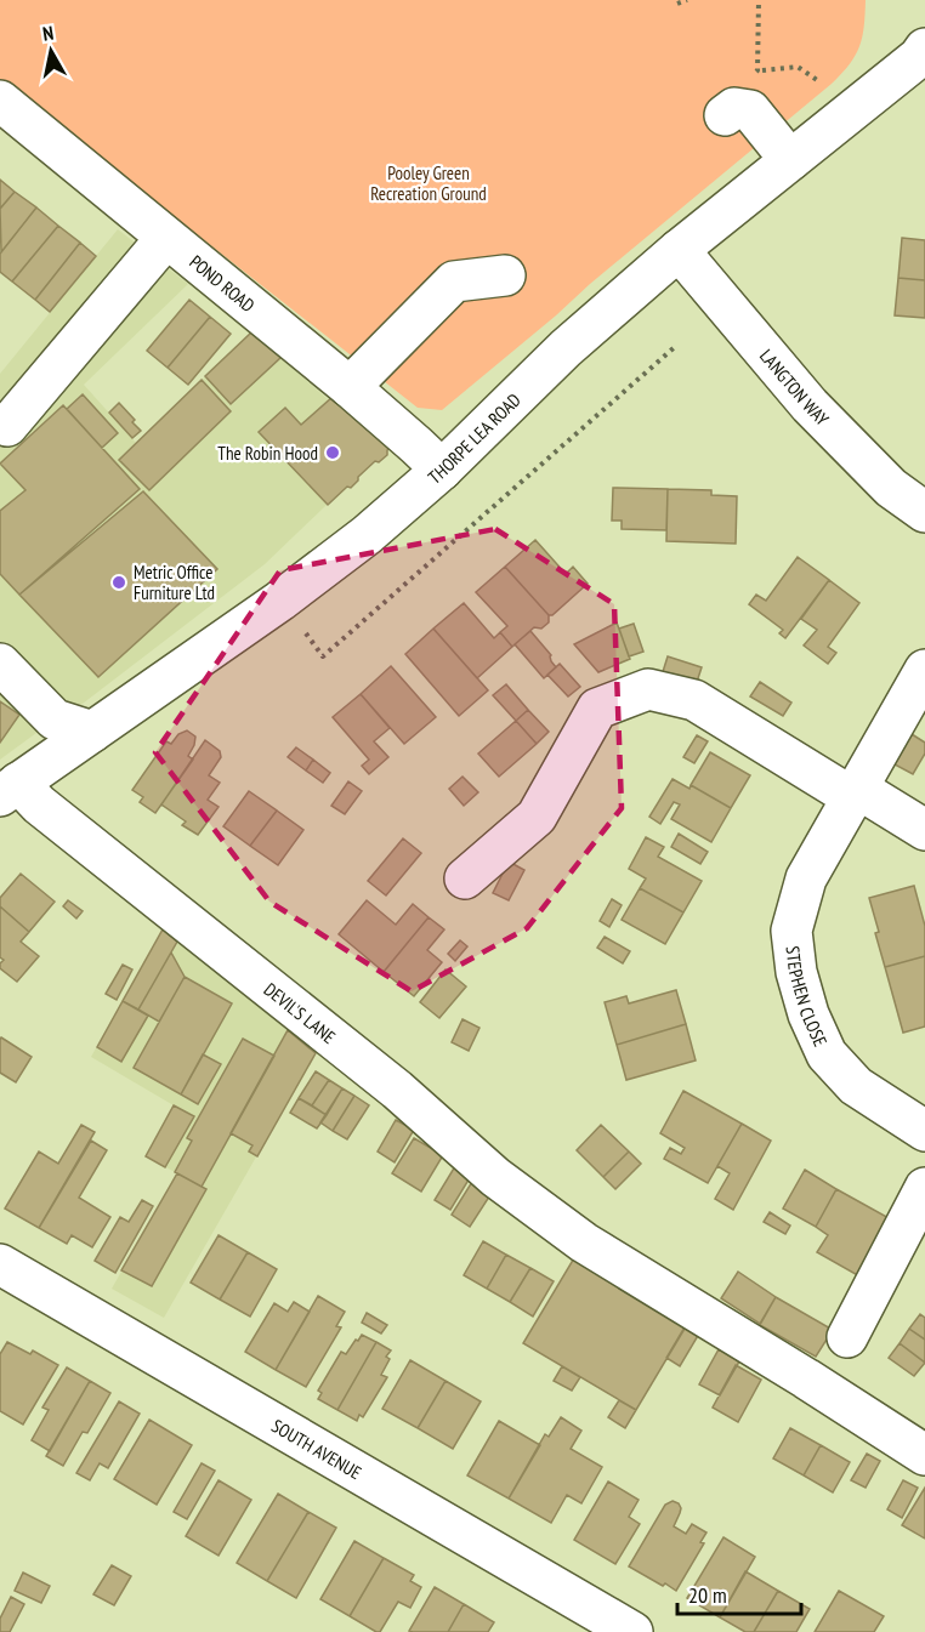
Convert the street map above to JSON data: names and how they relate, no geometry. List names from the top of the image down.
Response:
{
  "streets": {
    "street": [
      "POND ROAD",
      "LANGTON WAY",
      "THORPE LEA ROAD",
      "STEPHEN CLOSE",
      "DEVIL'S LANE",
      "SOUTH AVENUE"
    ]
  },
  "crossings": [
    ["POND ROAD", "THORPE LEA ROAD"],
    ["LANGTON WAY", "THORPE LEA ROAD"],
    ["THORPE LEA ROAD", "DEVIL'S LANE"]
  ],
  "parks": ["Pooley Green Recreation Ground"],
  "places": ["The Robin Hood", "Metric Office Furniture Ltd"],
  "scale_bar": "20 m",
  "north": "top"
}
